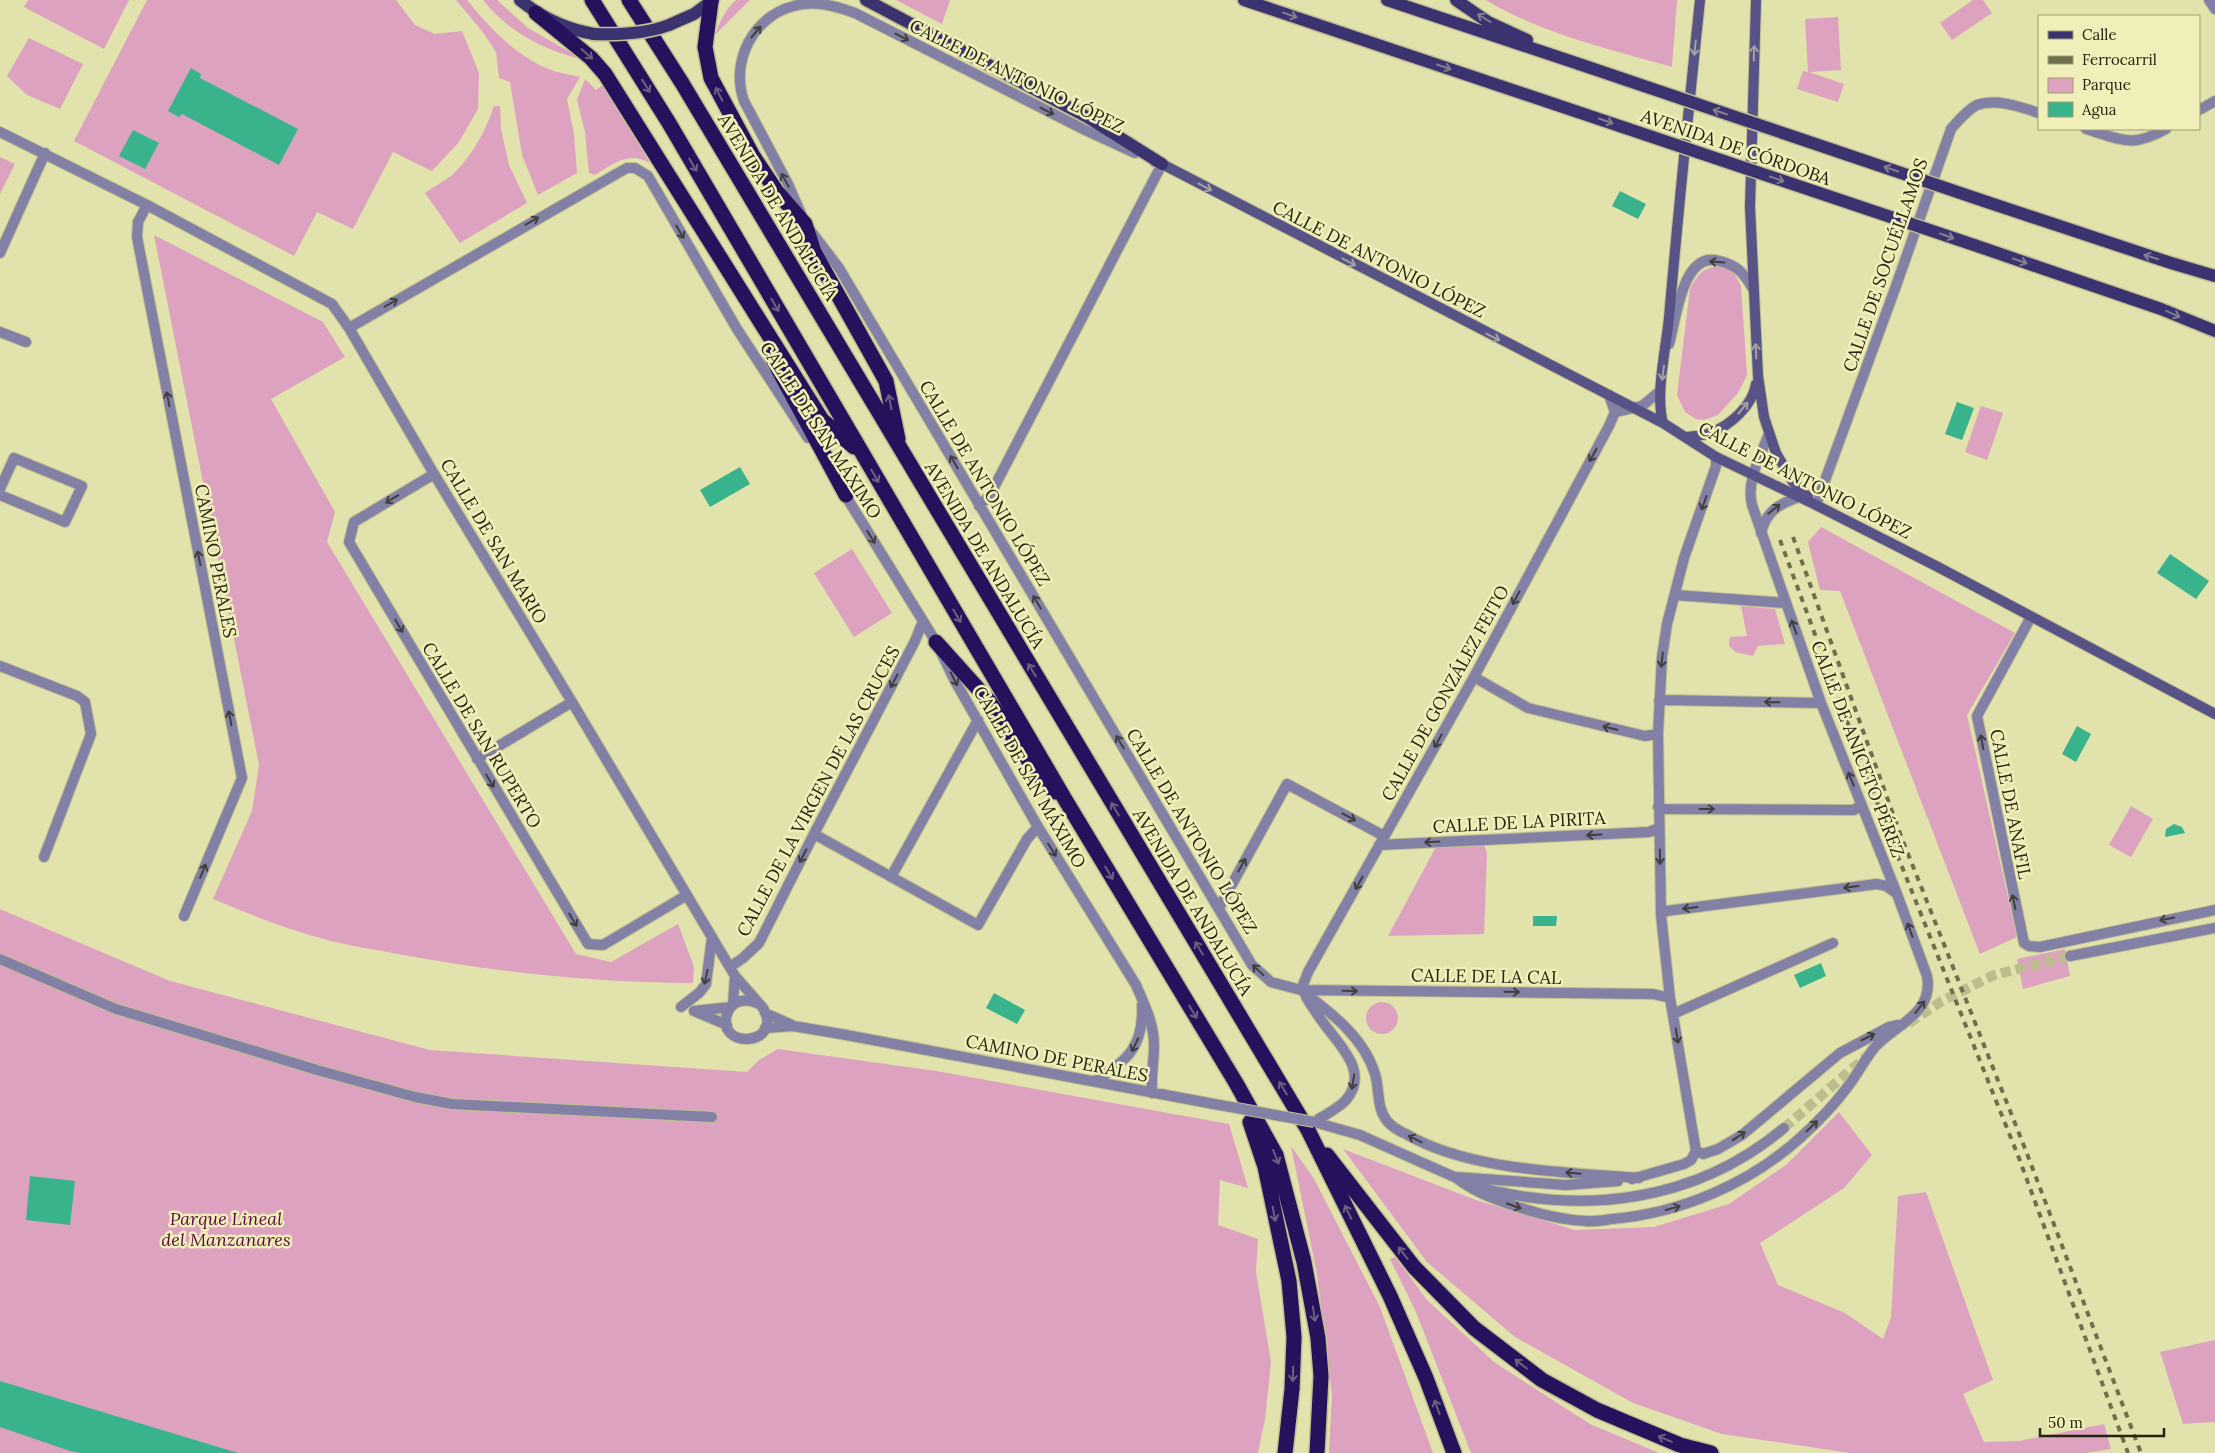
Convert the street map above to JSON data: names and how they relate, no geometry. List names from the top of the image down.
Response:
{
  "streets": {
    "highway": ["AVENIDA DE ANDALUCÍA"],
    "main road": ["AVENIDA DE CÓRDOBA"],
    "street": [
      "CALLE DE ANTONIO LÓPEZ",
      "CALLE DE SOCUÉLLAMOS",
      "CALLE DE SAN MÁXIMO",
      "CALLE DE SAN MARIO",
      "CAMINO PERALES",
      "CALLE DE GONZÁLEZ FEITO",
      "CALLE DE SAN RUPERTO",
      "CALLE DE ANICETO PÉREZ",
      "CALLE DE LA VIRGEN DE LAS CRUCES",
      "CALLE DE ANAFIL",
      "CALLE DE LA PIRITA",
      "CALLE DE LA CAL",
      "CAMINO DE PERALES"
    ]
  },
  "crossings": [
    ["CALLE DE ANTONIO LÓPEZ", "CALLE DE SOCUÉLLAMOS"],
    ["CALLE DE ANTONIO LÓPEZ", "CALLE DE GONZÁLEZ FEITO"],
    ["CALLE DE ANTONIO LÓPEZ", "CALLE DE ANICETO PÉREZ"],
    ["CALLE DE ANTONIO LÓPEZ", "CALLE DE ANAFIL"],
    ["CALLE DE ANTONIO LÓPEZ", "CALLE DE LA CAL"],
    ["CALLE DE ANTONIO LÓPEZ", "CAMINO DE PERALES"],
    ["AVENIDA DE ANDALUCÍA", "CAMINO DE PERALES"],
    ["CALLE DE SAN MÁXIMO", "CALLE DE SAN MARIO"],
    ["CALLE DE SAN MÁXIMO", "CALLE DE LA VIRGEN DE LAS CRUCES"],
    ["CALLE DE SAN MÁXIMO", "CAMINO DE PERALES"],
    ["CALLE DE SAN MARIO", "CAMINO PERALES"],
    ["CALLE DE SAN MARIO", "CALLE DE SAN RUPERTO"],
    ["CALLE DE SAN MARIO", "CALLE DE LA VIRGEN DE LAS CRUCES"],
    ["CALLE DE SAN MARIO", "CAMINO DE PERALES"],
    ["CALLE DE GONZÁLEZ FEITO", "CALLE DE LA PIRITA"],
    ["CALLE DE GONZÁLEZ FEITO", "CALLE DE LA CAL"],
    ["CALLE DE GONZÁLEZ FEITO", "CAMINO DE PERALES"],
    ["CALLE DE ANICETO PÉREZ", "CAMINO DE PERALES"],
    ["CALLE DE LA CAL", "CAMINO DE PERALES"]
  ],
  "one_way": [
    "CAMINO PERALES",
    "CALLE DE GONZÁLEZ FEITO",
    "CALLE DE ANICETO PÉREZ",
    "CALLE DE LA VIRGEN DE LAS CRUCES",
    "CALLE DE LA PIRITA",
    "CALLE DE LA CAL"
  ],
  "parks": ["Parque Lineal del Manzanares"],
  "legend": [
    "Calle",
    "Ferrocarril",
    "Parque",
    "Agua"
  ],
  "scale_bar": "50 m"
}
